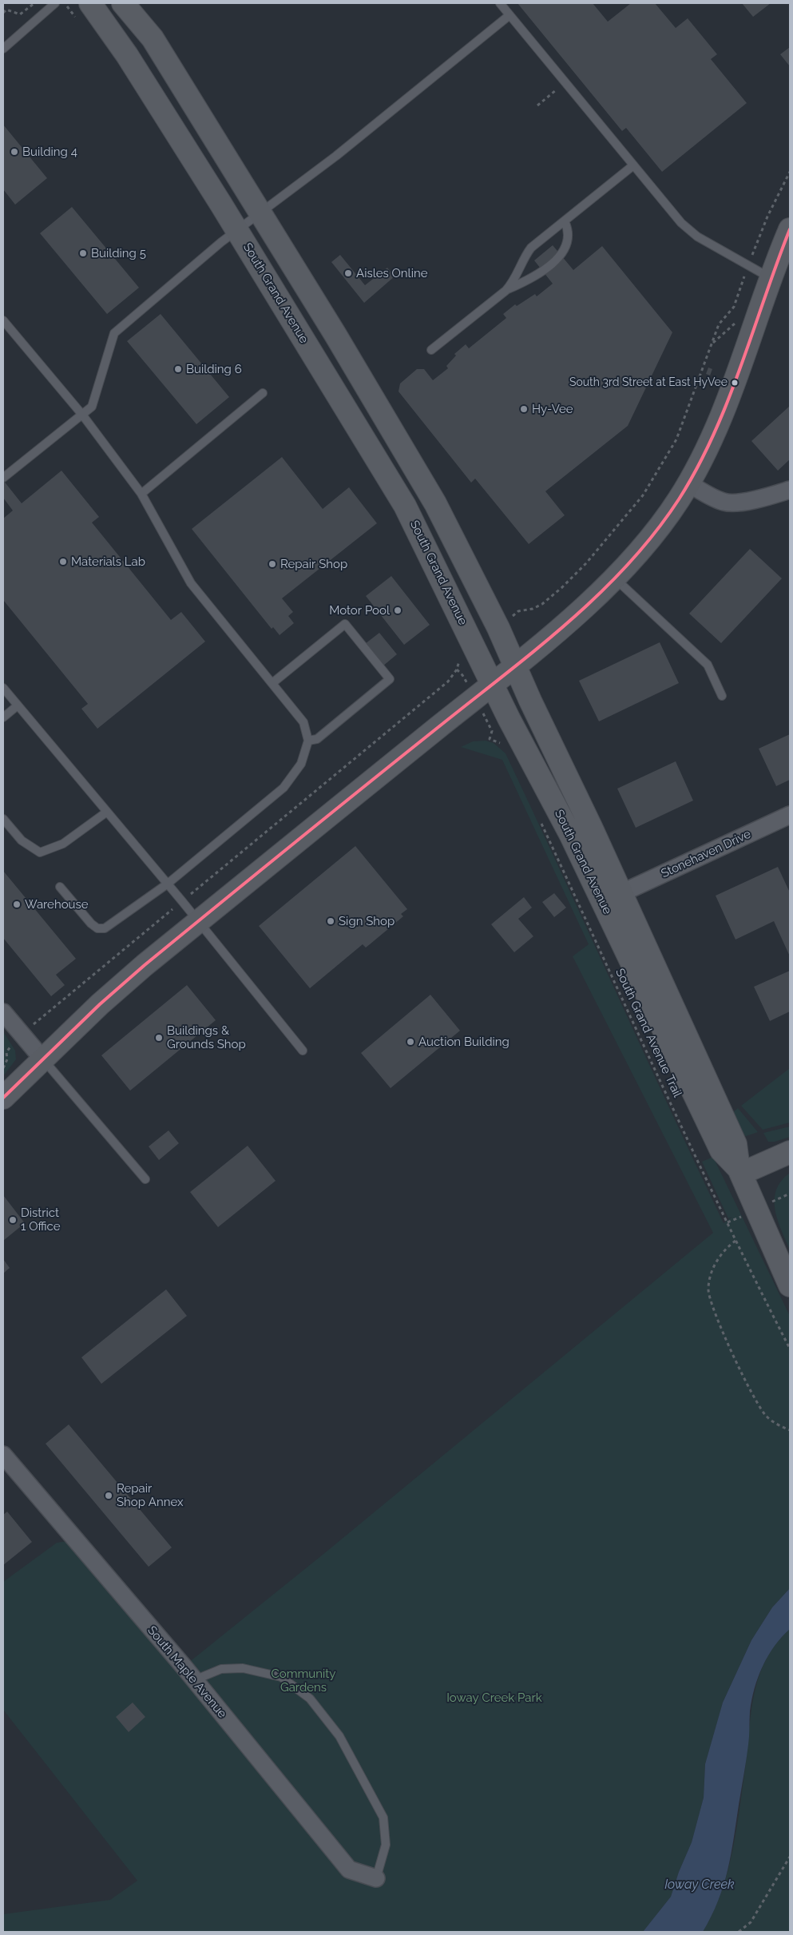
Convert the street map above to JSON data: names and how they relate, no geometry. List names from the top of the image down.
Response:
{
  "streets": {
    "street": ["South Grand Avenue", "Stonehaven Drive", "South Maple Avenue"],
    "path": ["South Grand Avenue Trail"]
  },
  "crossings": [
    ["South Grand Avenue", "Stonehaven Drive"]
  ],
  "water": ["Ioway Creek"],
  "parks": ["Community Gardens", "Ioway Creek Park"],
  "places": [
    "Building 4",
    "Building 5",
    "Aisles Online",
    "Building 6",
    "South 3rd Street at East HyVee",
    "Hy-Vee",
    "Materials Lab",
    "Repair Shop",
    "Motor Pool",
    "Warehouse",
    "Sign Shop",
    "Buildings & Grounds Shop",
    "Auction Building",
    "District 1 Office",
    "Repair Shop Annex"
  ]
}
